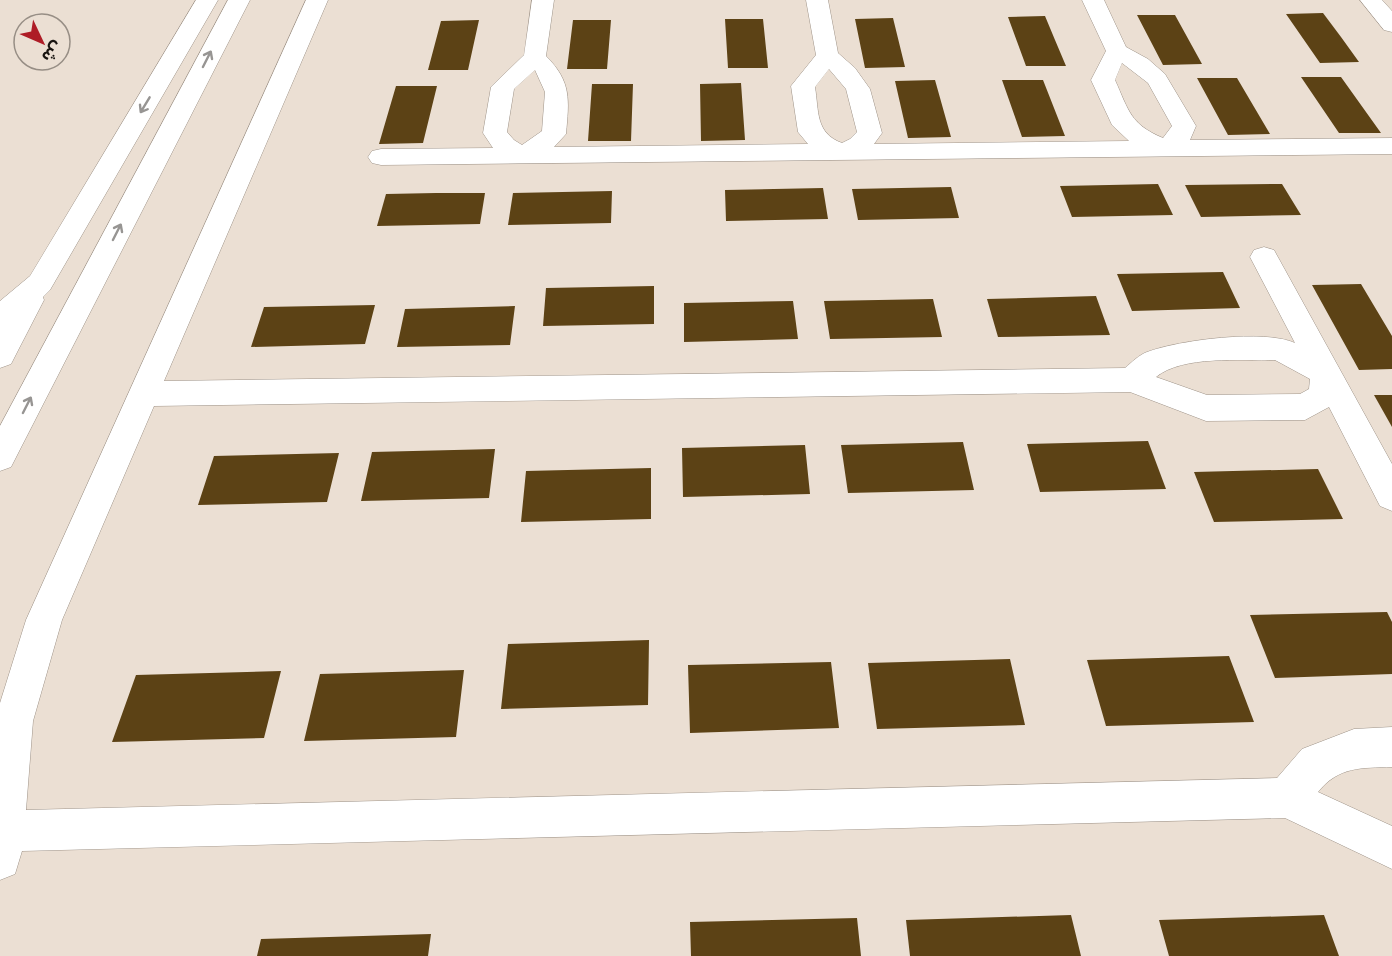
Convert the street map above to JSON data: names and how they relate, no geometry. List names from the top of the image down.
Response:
{
  "north": "bottom right"
}
